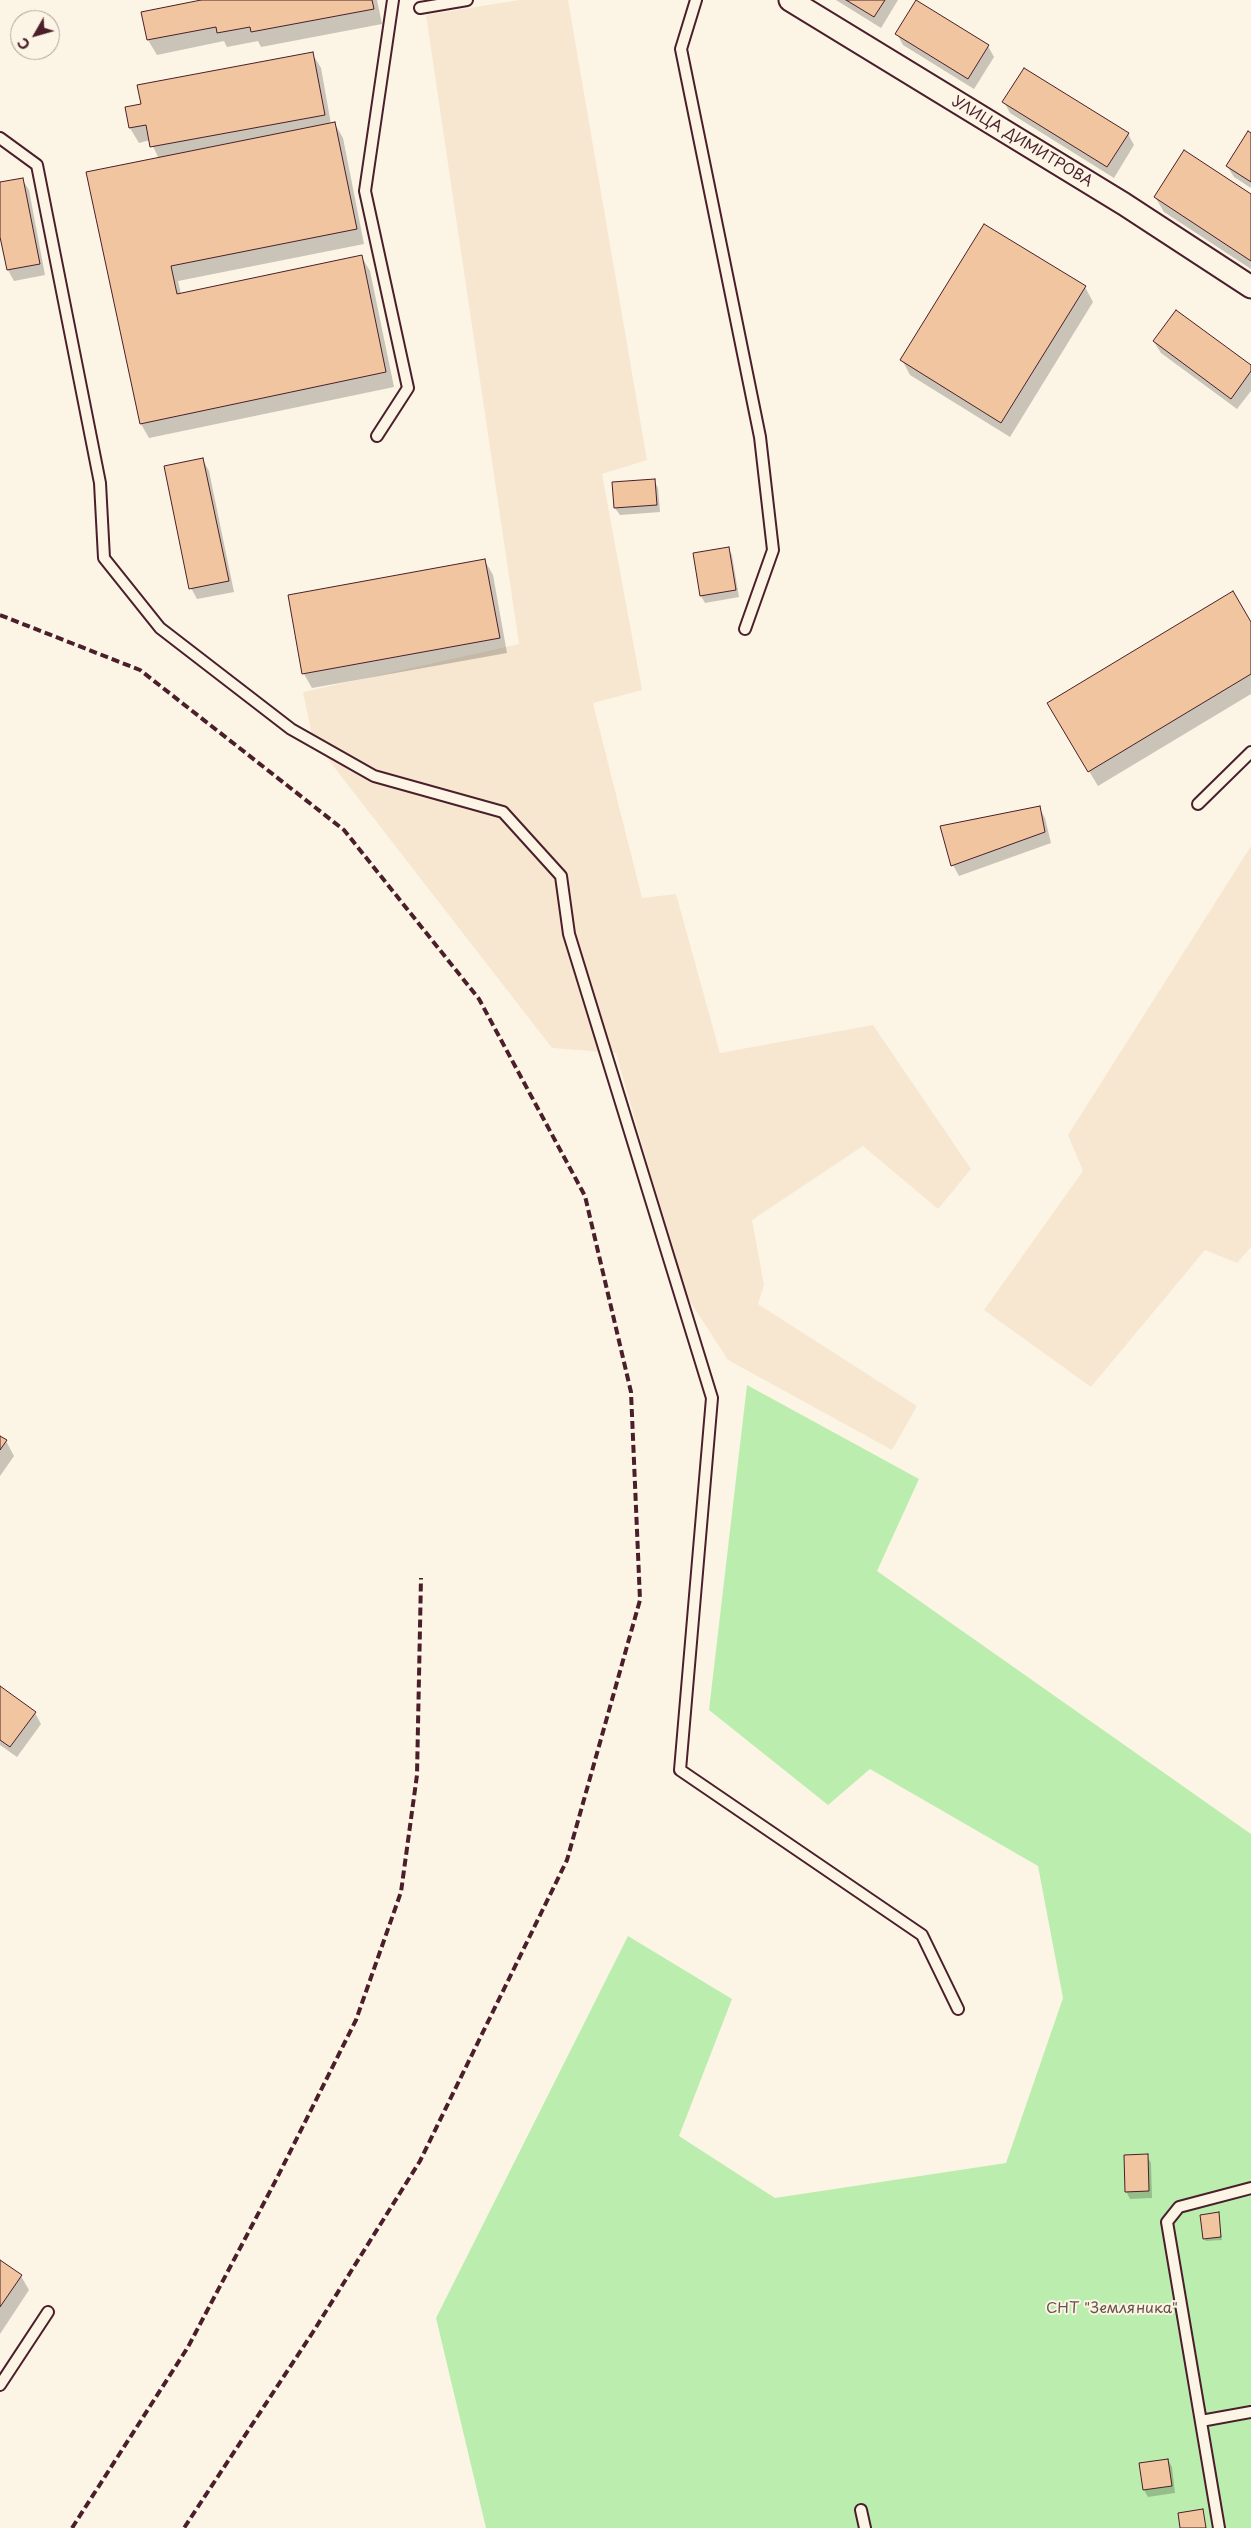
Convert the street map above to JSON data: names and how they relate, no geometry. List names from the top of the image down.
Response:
{
  "streets": {
    "street": ["УЛИЦА ДИМИТРОВА"]
  },
  "parks": ["СНТ \"Земляника\""],
  "north": "bottom left"
}
